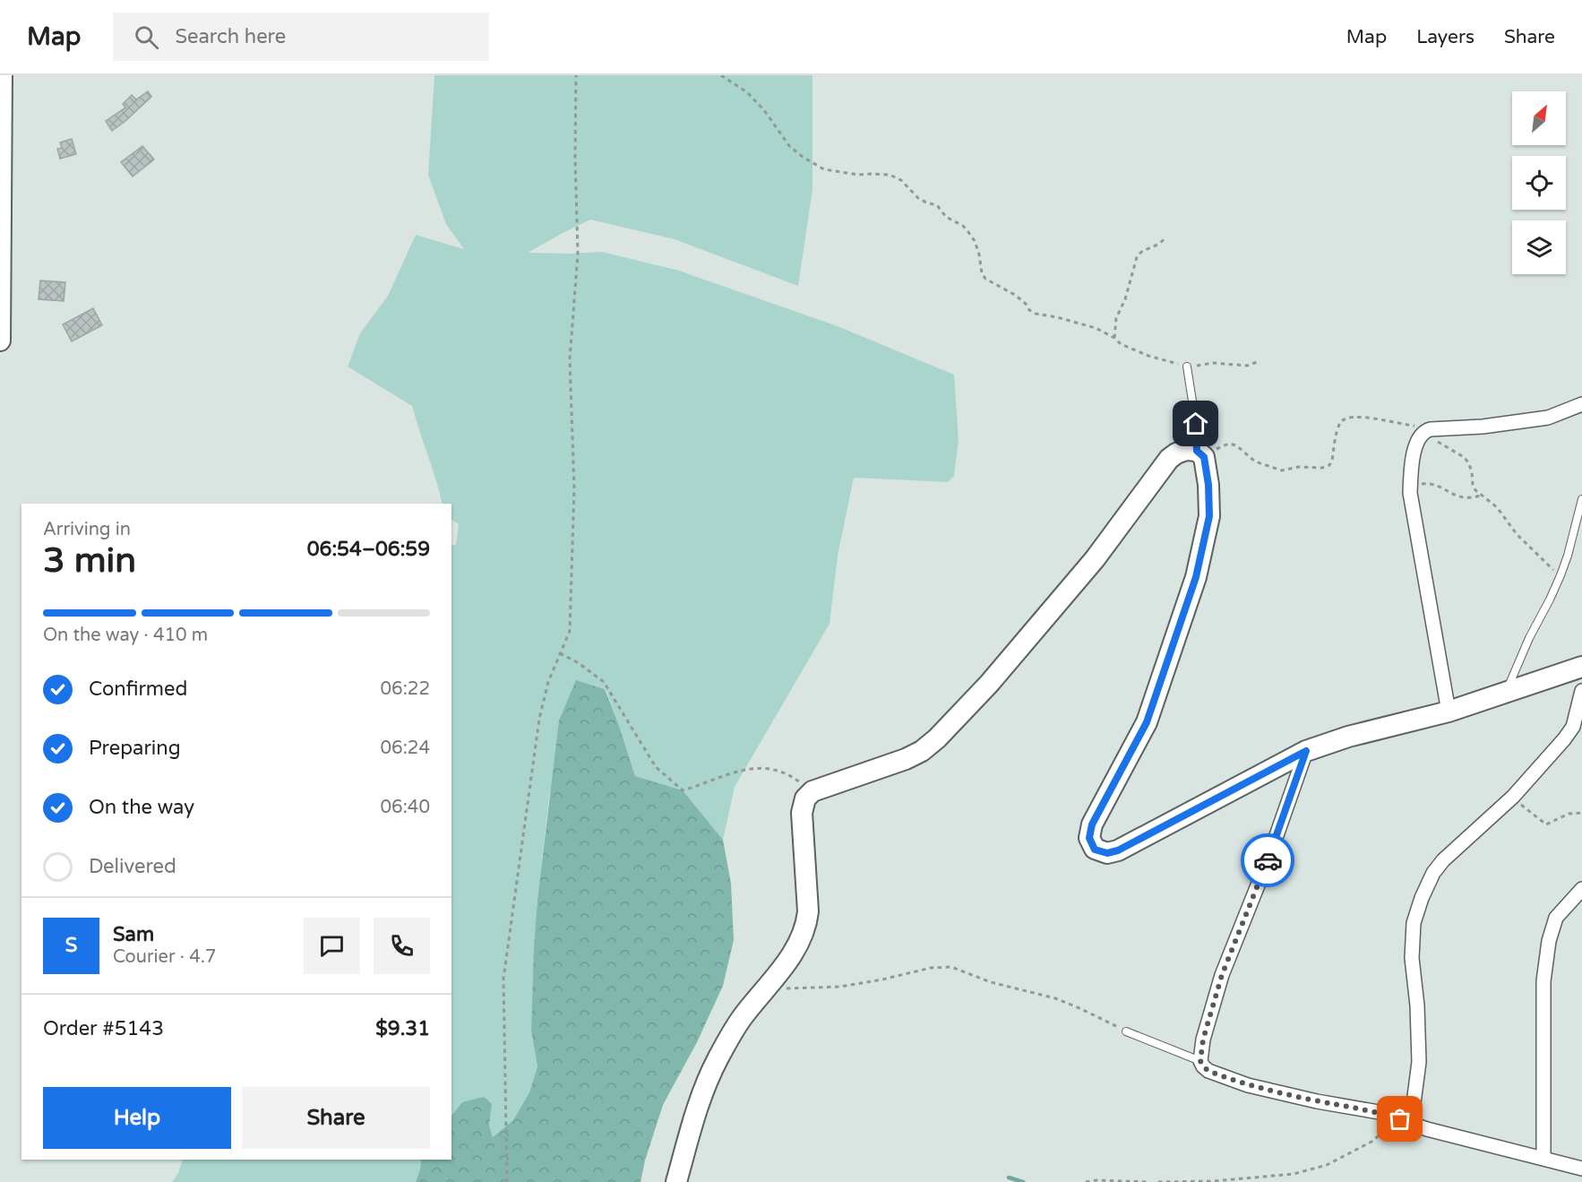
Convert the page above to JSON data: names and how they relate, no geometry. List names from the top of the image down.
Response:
{
  "north": "top right",
  "page": {
    "header": "Map",
    "search": "Search here",
    "nav": ["Map", "Layers", "Share"],
    "heading": ["3 min", "Arriving in", "06:54–06:59"],
    "panel": [
      "Sam",
      "Courier · 4.7",
      "Order #5143",
      "$9.31"
    ],
    "bar": "On the way · 410 m",
    "list": [
      ["Confirmed", "06:22"],
      ["Preparing", "06:24"],
      ["On the way", "06:40"],
      "Delivered"
    ],
    "round": "S",
    "buttons": ["Help", "Share"]
  }
}
